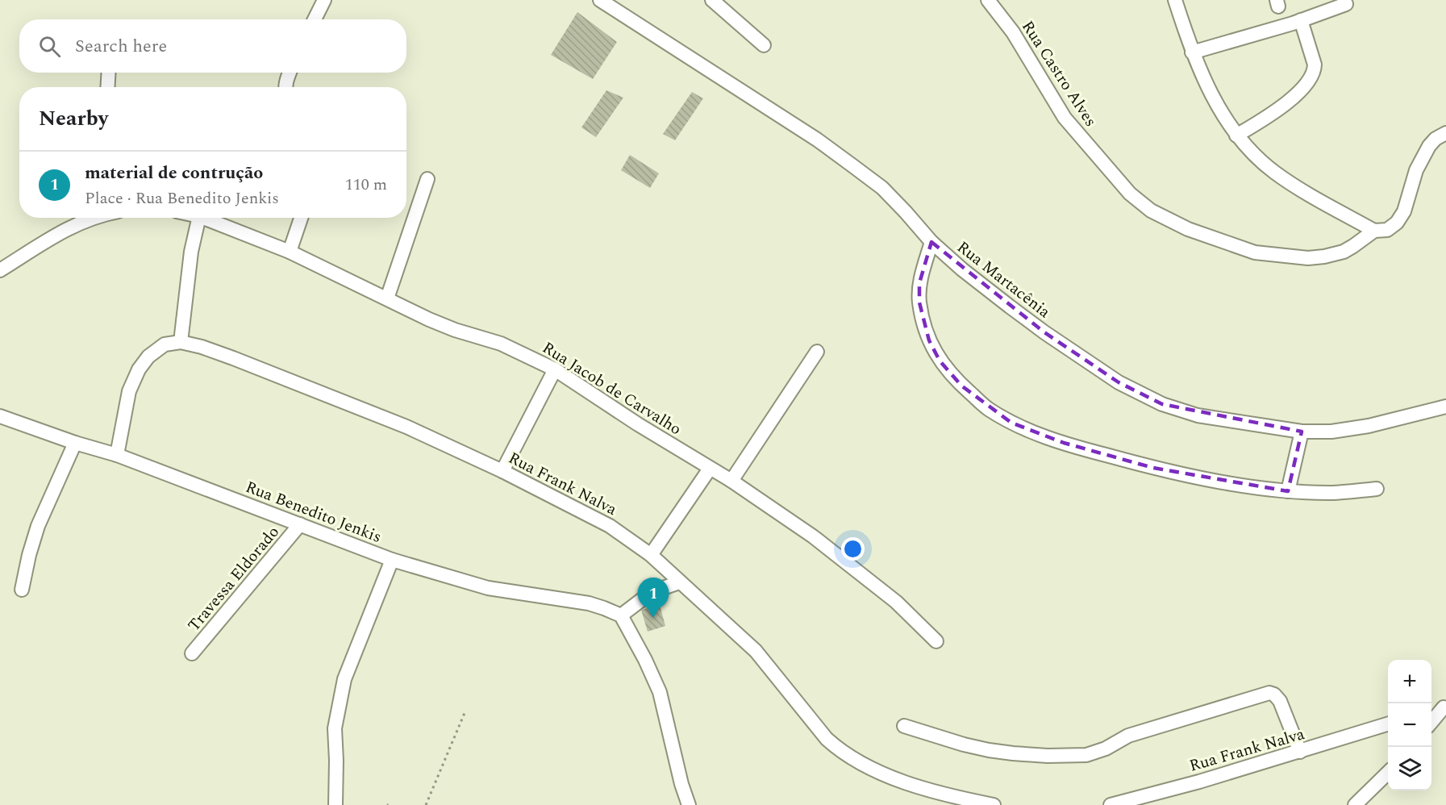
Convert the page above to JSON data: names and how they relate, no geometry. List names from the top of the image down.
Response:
{
  "streets": {
    "street": [
      "Rua Castro Alves",
      "Rua Martacênia",
      "Rua Jacob de Carvalho",
      "Rua Frank Nalva",
      "Rua Benedito Jenkis",
      "Travessa Eldorado"
    ]
  },
  "crossings": [
    ["Rua Benedito Jenkis", "Travessa Eldorado"]
  ],
  "page": {
    "search": "Search here",
    "heading": "Nearby",
    "list": [
      {
        "mark": "1",
        "name": "material de contrução",
        "note": "Place · Rua Benedito Jenkis",
        "value": "110 m"
      }
    ],
    "pins": "1",
    "map_buttons": ["+", "−"]
  }
}
